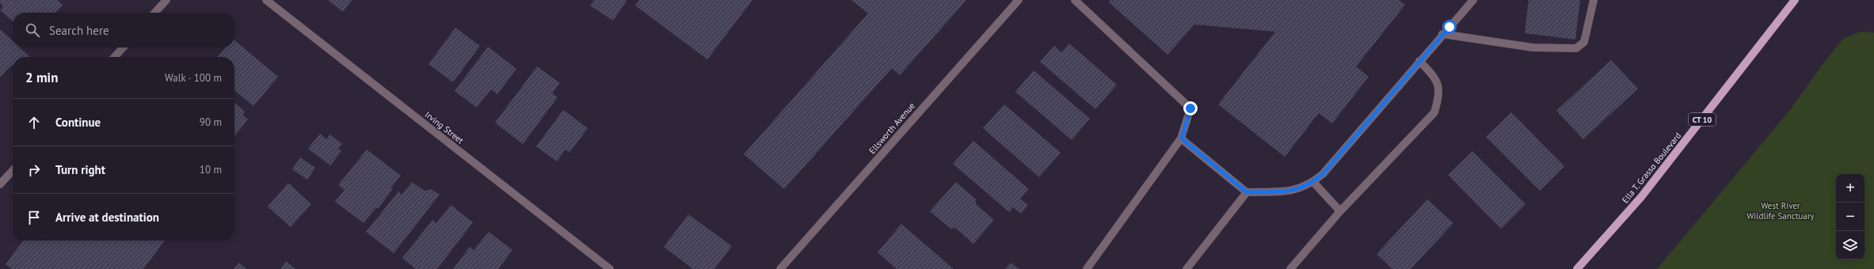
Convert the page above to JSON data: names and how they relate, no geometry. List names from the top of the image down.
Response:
{
  "streets": {
    "main road": ["CT 10", "Ella T. Grasso Boulevard"],
    "street": ["Irving Street", "Ellsworth Avenue"]
  },
  "parks": ["West River Wildlife Sanctuary"],
  "page": {
    "search": "Search here",
    "heading": ["2 min", "Walk · 100 m"],
    "list": [
      ["Continue", "90 m"],
      ["Turn right", "10 m"],
      "Arrive at destination"
    ],
    "map_buttons": ["+", "−"]
  }
}
